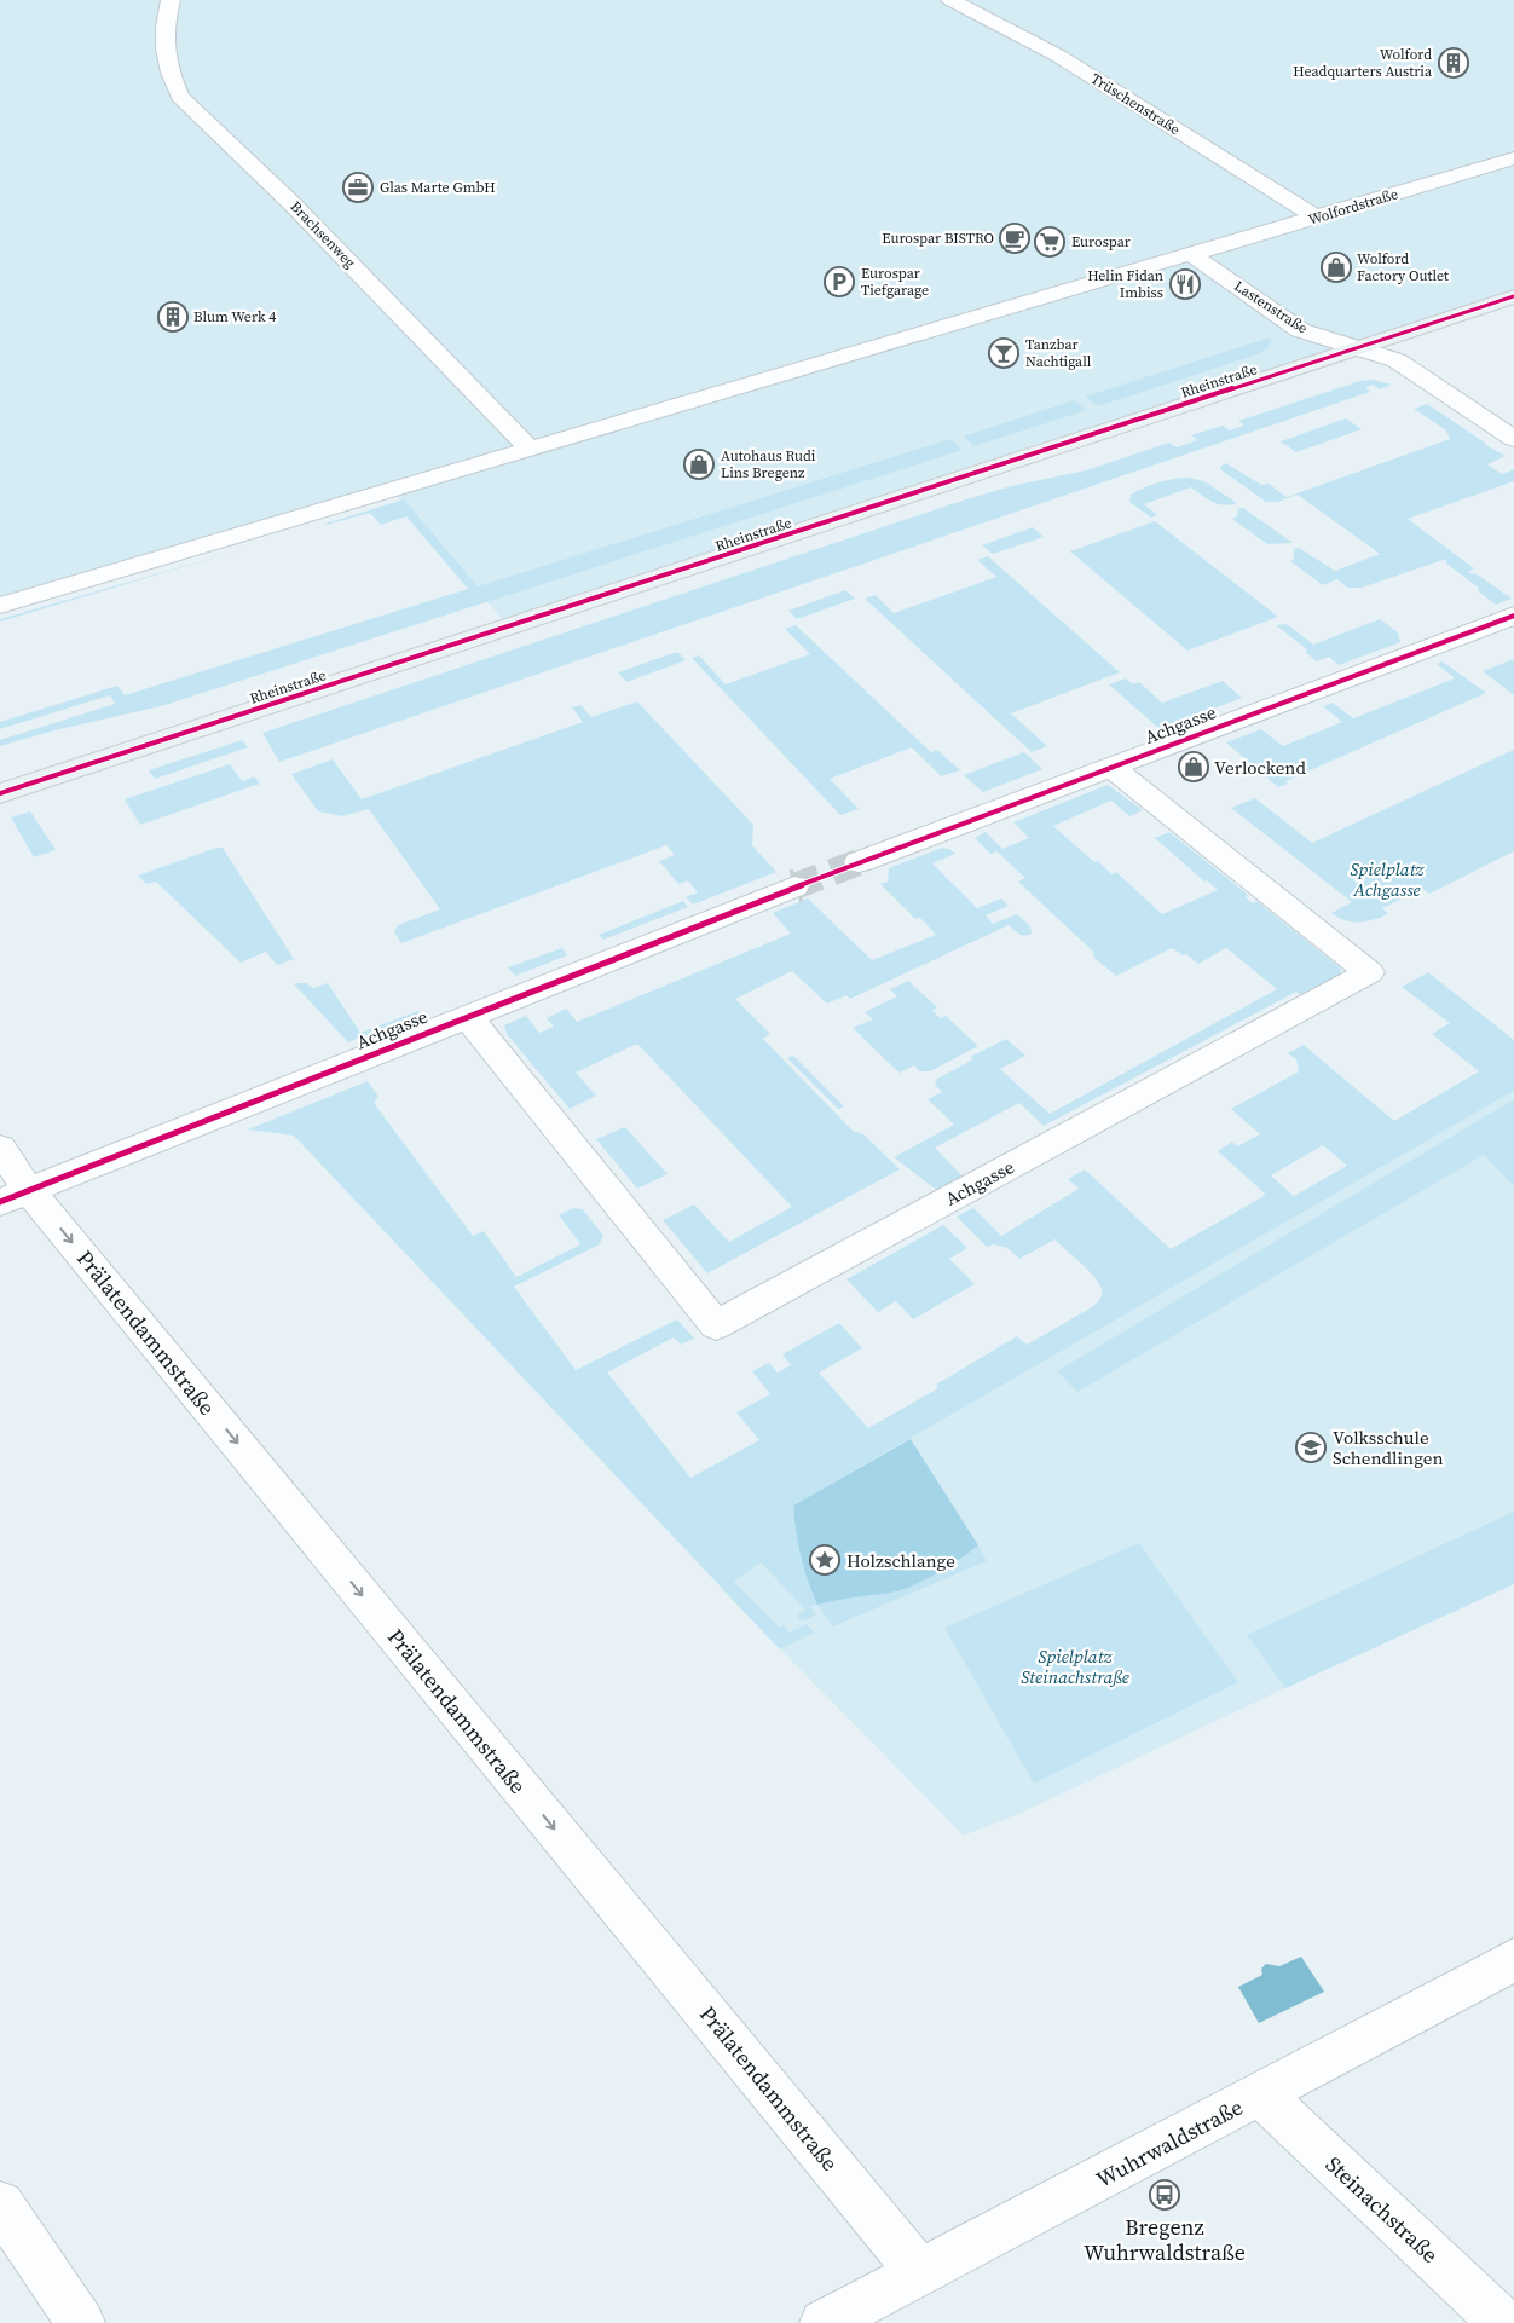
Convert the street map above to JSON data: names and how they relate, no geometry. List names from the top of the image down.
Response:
{
  "streets": {
    "main road": ["Rheinstraße"],
    "street": [
      "Trüschenstraße",
      "Wolfordstraße",
      "Brachsenweg",
      "Lastenstraße",
      "Achgasse",
      "Prälatendammstraße",
      "Wuhrwaldstraße",
      "Steinachstraße"
    ]
  },
  "crossings": [
    ["Trüschenstraße", "Wolfordstraße"],
    ["Wolfordstraße", "Lastenstraße"],
    ["Lastenstraße", "Rheinstraße"],
    ["Achgasse", "Prälatendammstraße"],
    ["Prälatendammstraße", "Wuhrwaldstraße"],
    ["Wuhrwaldstraße", "Steinachstraße"]
  ],
  "one_way": ["Prälatendammstraße"],
  "parks": ["Spielplatz Achgasse", "Spielplatz Steinachstraße"],
  "places": {
    "building": ["Wolford Headquarters Austria", "Blum Werk 4"],
    "office": ["Glas Marte GmbH"],
    "cafe": ["Eurospar BISTRO"],
    "supermarket": ["Eurospar"],
    "shop": ["Wolford Factory Outlet", "Autohaus Rudi Lins Bregenz", "Verlockend"],
    "parking": ["Eurospar Tiefgarage"],
    "restaurant": ["Helin Fidan Imbiss"],
    "bar": ["Tanzbar Nachtigall"],
    "school or university": ["Volksschule Schendlingen"],
    "place": ["Holzschlange"],
    "bus stop": ["Bregenz Wuhrwaldstraße"]
  }
}
